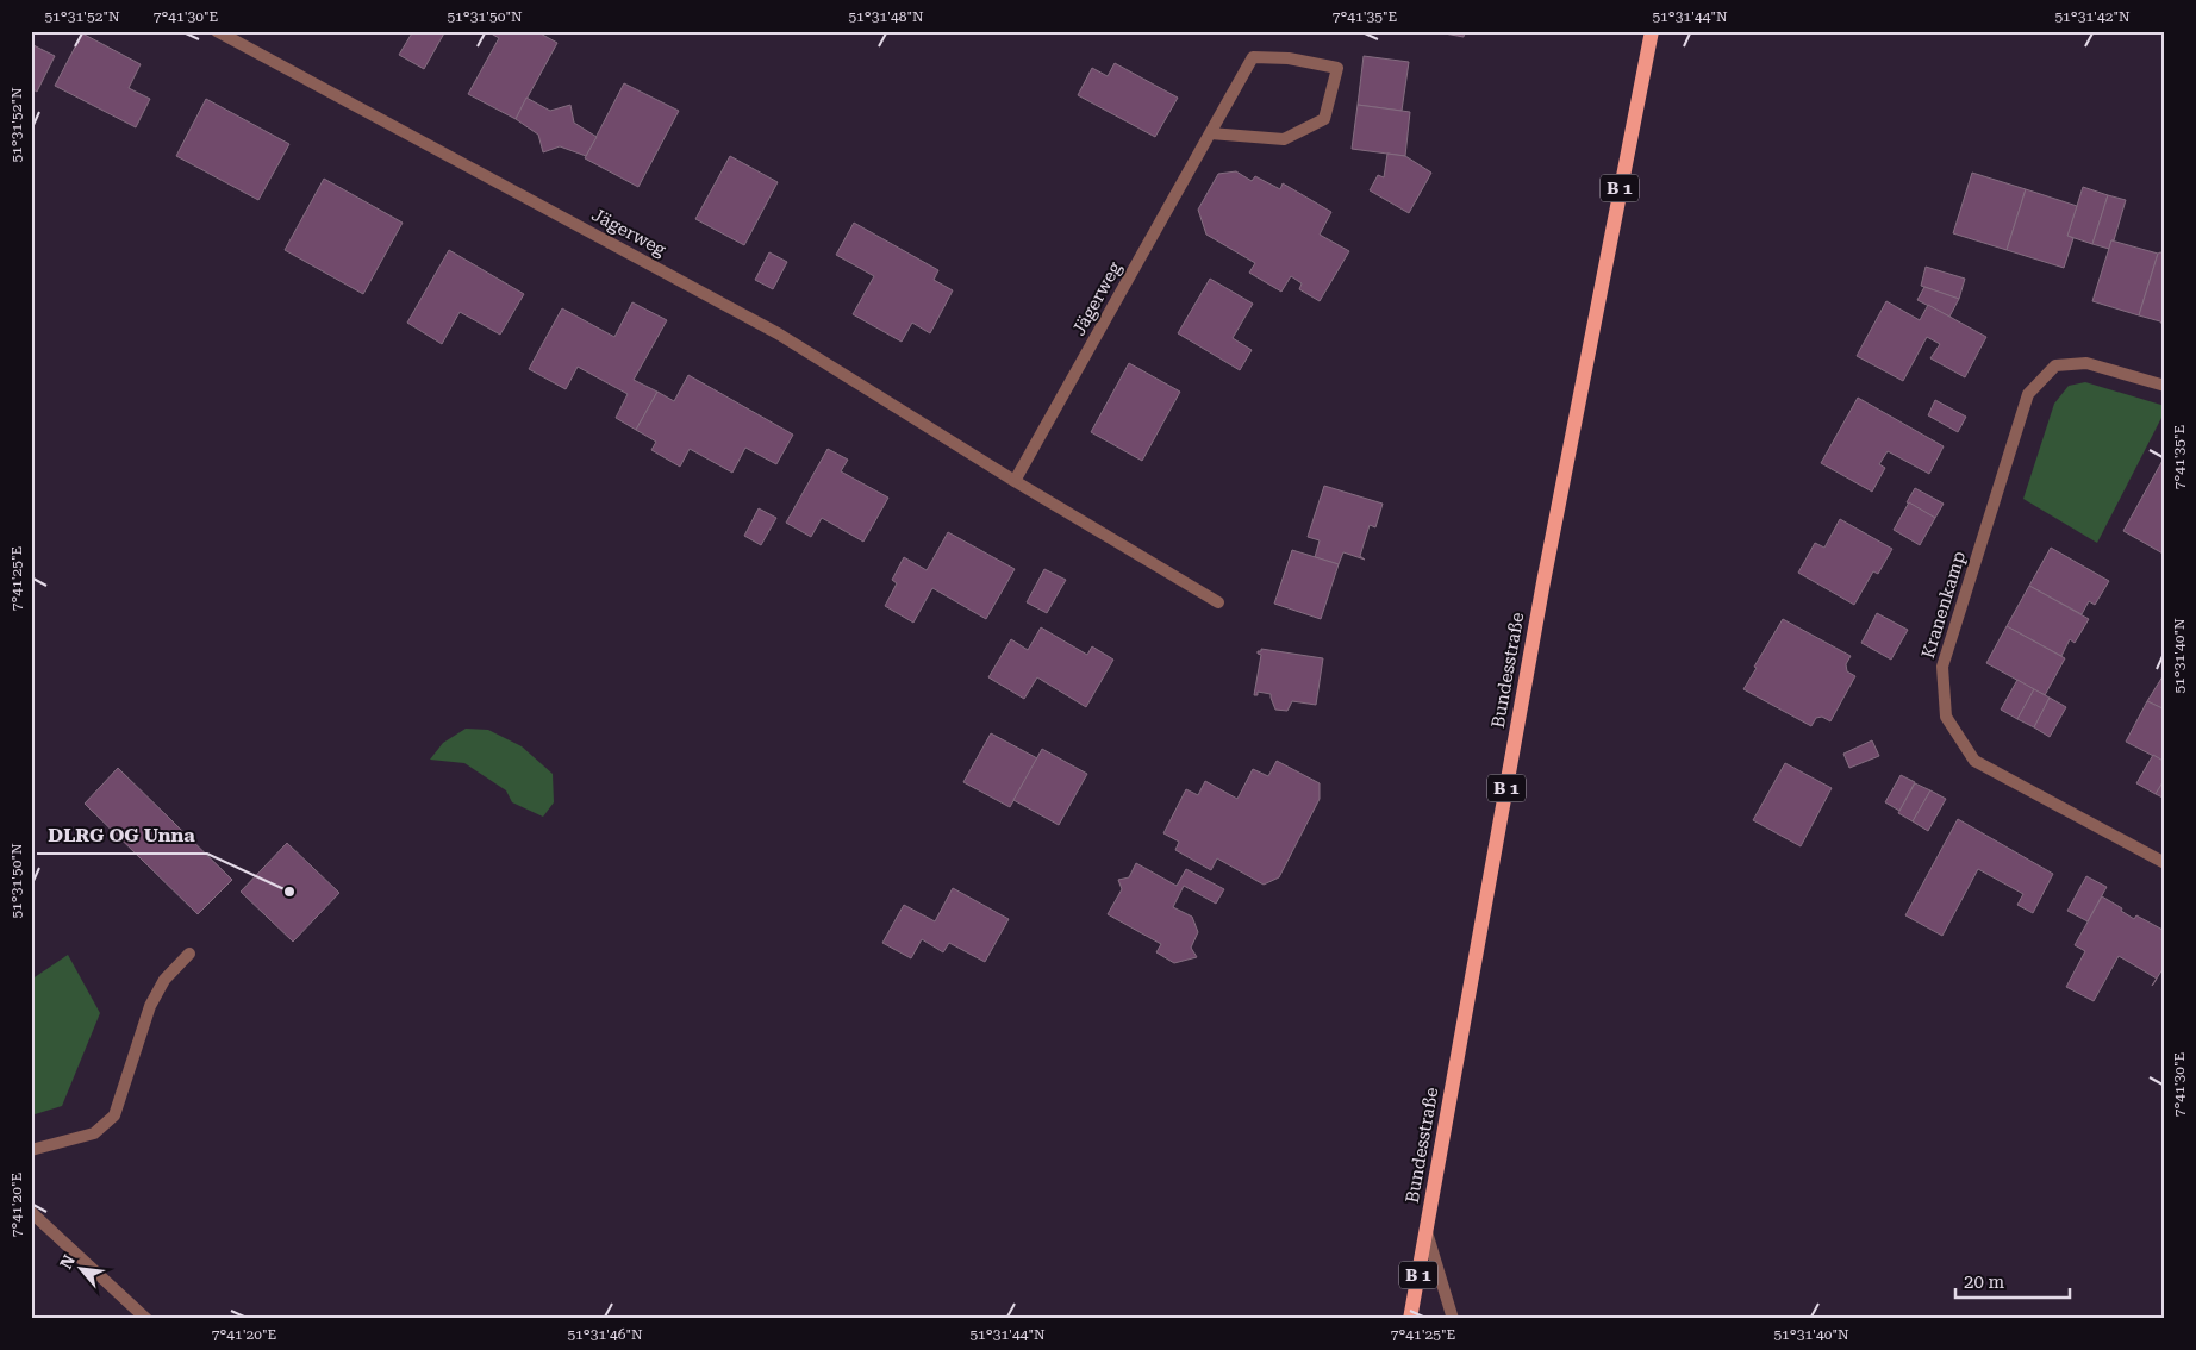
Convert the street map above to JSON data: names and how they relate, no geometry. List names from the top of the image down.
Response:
{
  "streets": {
    "main road": ["B 1", "Bundesstraße"],
    "street": ["Jägerweg", "Kranenkamp"]
  },
  "places": ["DLRG OG Unna"],
  "scale_bar": "20 m",
  "north": "top left",
  "coordinates": [
    "51°31'52\"N",
    "7°41'30\"E",
    "51°31'50\"N",
    "51°31'48\"N",
    "7°41'35\"E",
    "51°31'44\"N",
    "51°31'42\"N",
    "7°41'25\"E",
    "51°31'40\"N",
    "7°41'20\"E",
    "51°31'46\"N"
  ]
}
